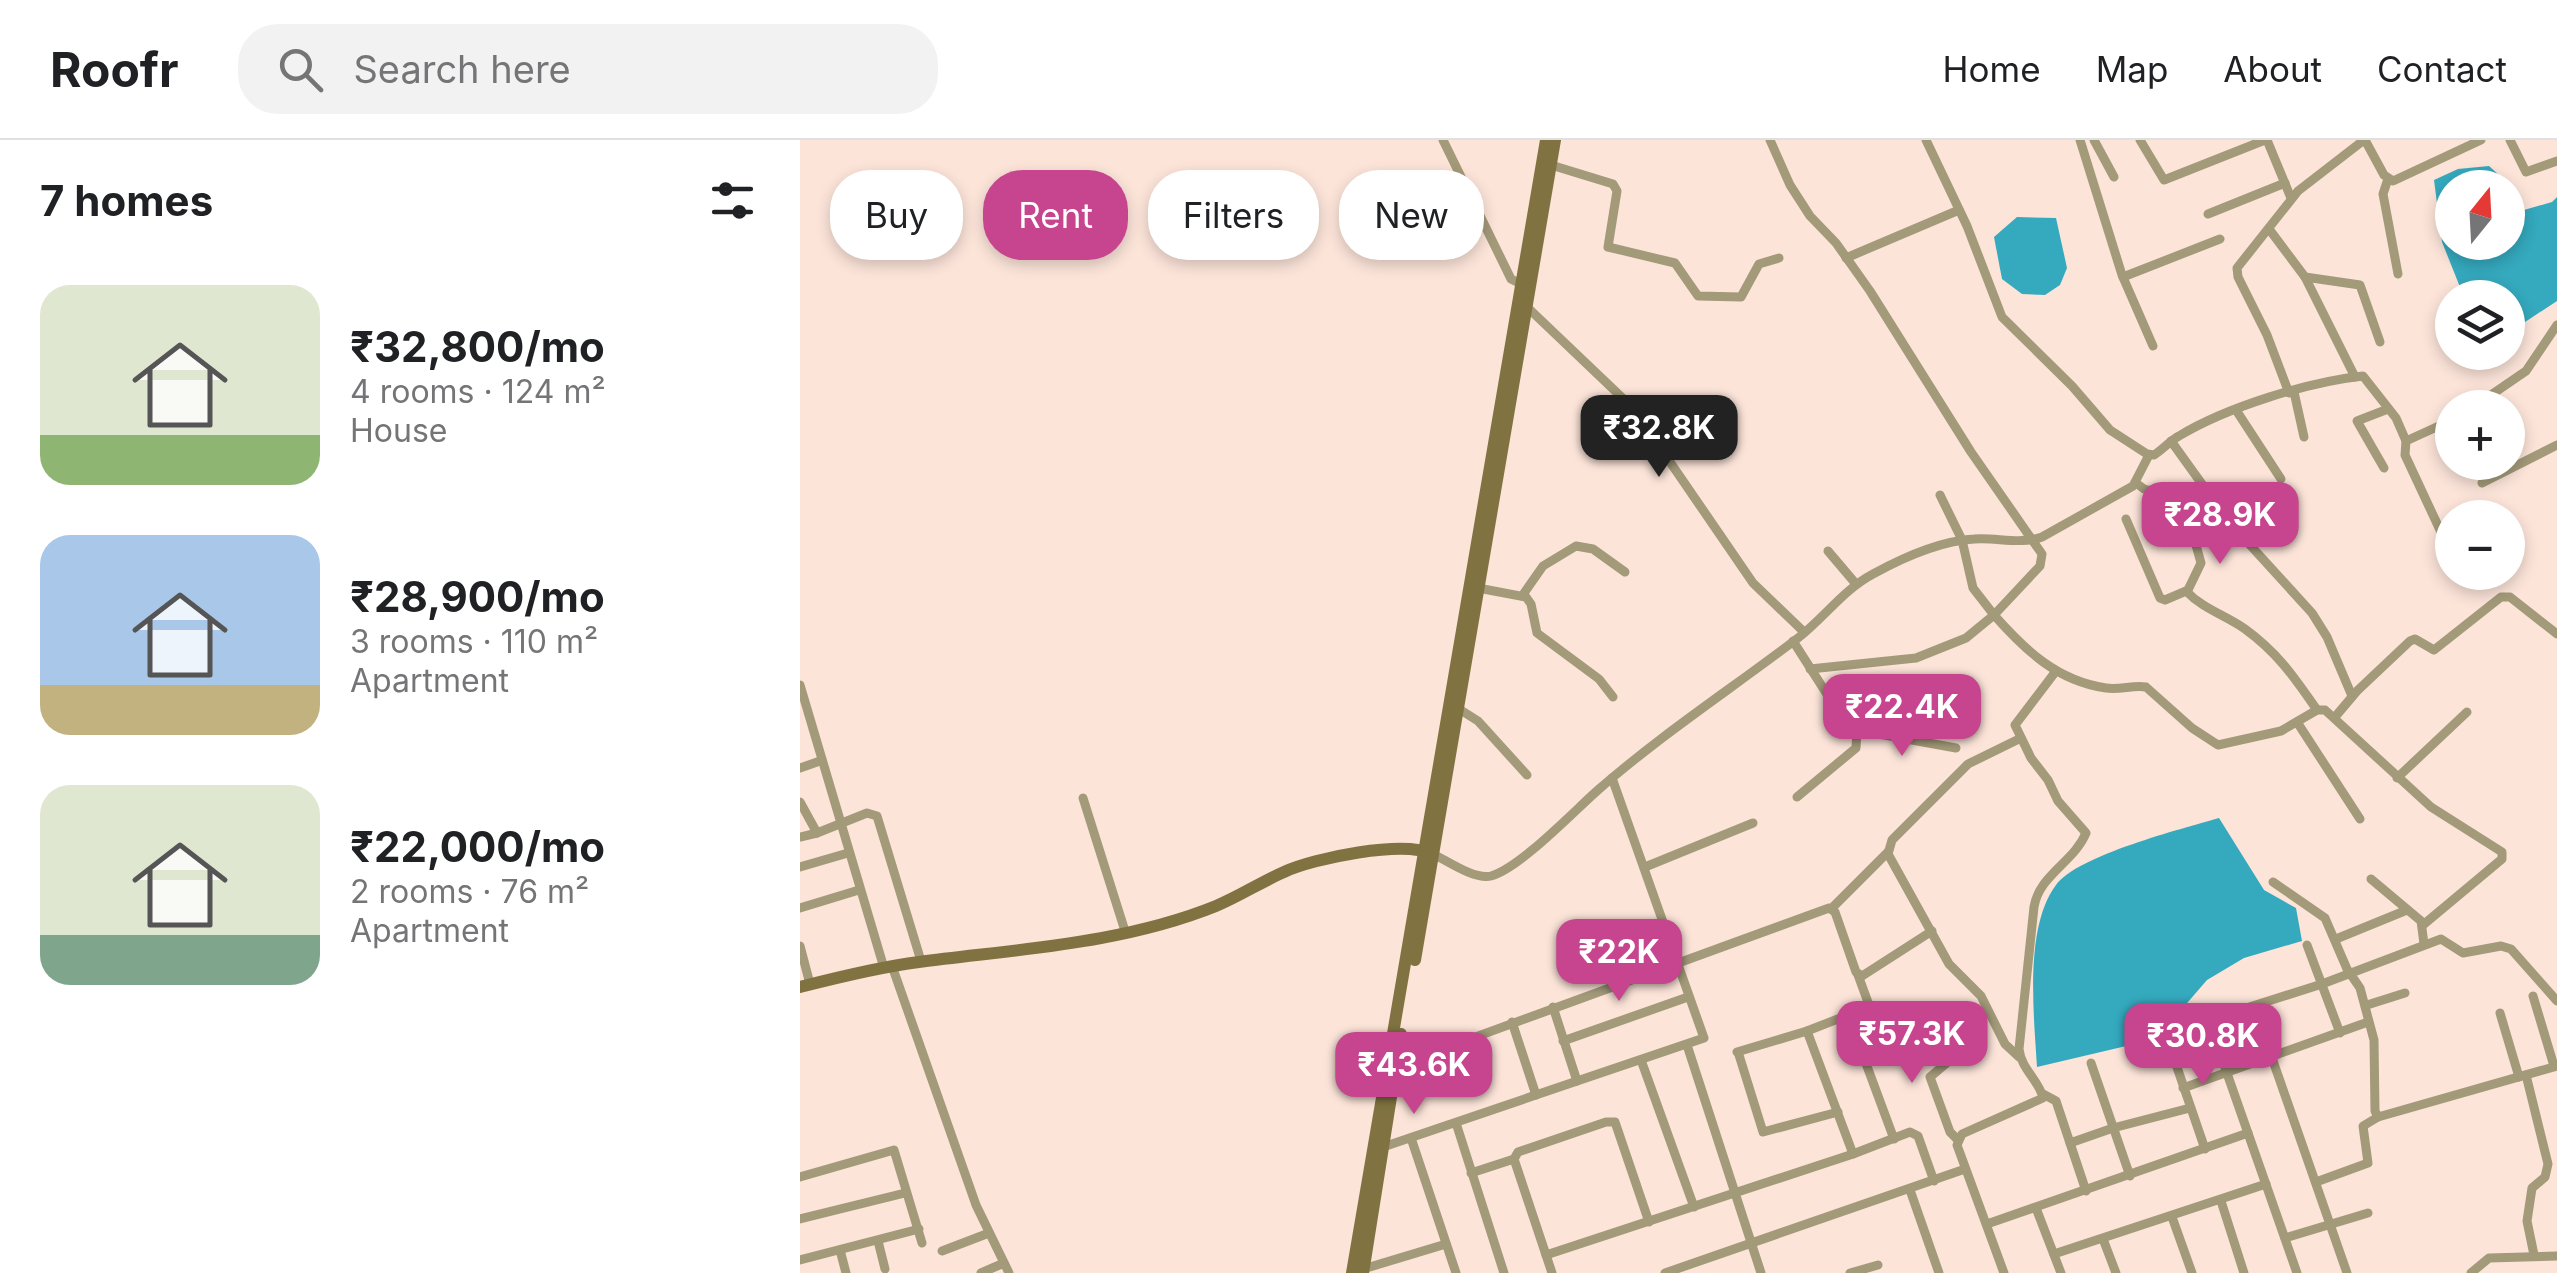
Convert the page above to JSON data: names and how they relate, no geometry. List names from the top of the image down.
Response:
{
  "north": "top",
  "page": {
    "header": "Roofr",
    "search": "Search here",
    "nav": [
      "Home",
      "Map",
      "About",
      "Contact"
    ],
    "heading": "7 homes",
    "map_buttons": ["+", "−"],
    "chip": [
      "Buy",
      "Rent",
      "Filters",
      "New"
    ],
    "list": [
      {
        "name": "₹32,800/mo",
        "note": "4 rooms · 124 m² · House"
      },
      {
        "name": "₹28,900/mo",
        "note": "3 rooms · 110 m² · Apartment"
      },
      {
        "name": "₹22,000/mo",
        "note": "2 rooms · 76 m² · Apartment"
      }
    ],
    "price": [
      "₹32.8K",
      "₹28.9K",
      "₹22.4K",
      "₹22K",
      "₹57.3K",
      "₹30.8K",
      "₹43.6K"
    ]
  }
}
